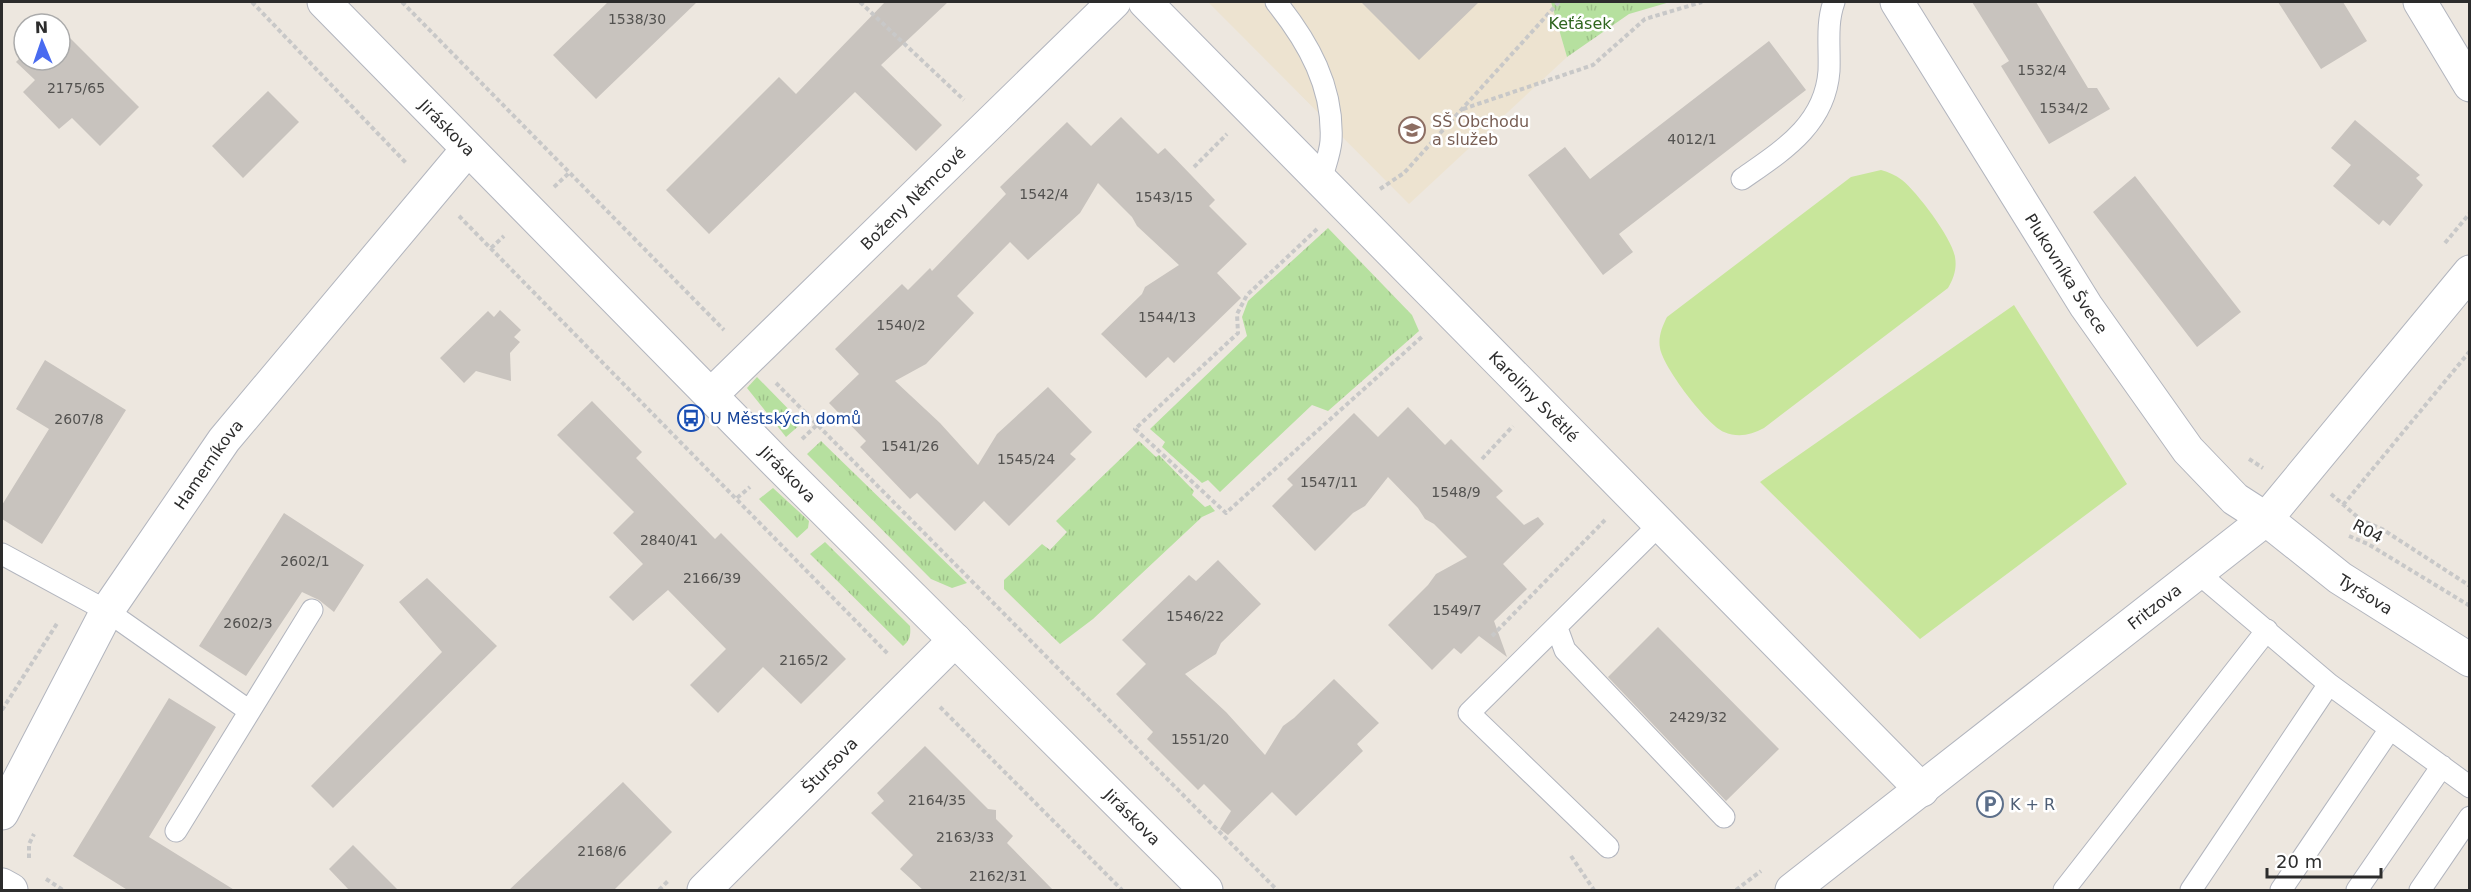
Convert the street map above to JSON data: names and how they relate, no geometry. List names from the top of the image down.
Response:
{
  "streets": {
    "street": [
      "Jiráskova",
      "Boženy Němcové",
      "Plukovníka Švece",
      "Karoliny Světlé",
      "Hamerníkova",
      "Tyršova",
      "Fritzova",
      "Štursova"
    ],
    "path": ["R04"]
  },
  "crossings": [
    ["Jiráskova", "Boženy Němcové"],
    ["Jiráskova", "Hamerníkova"],
    ["Jiráskova", "Štursova"],
    ["Plukovníka Švece", "Tyršova"],
    ["Plukovníka Švece", "Fritzova"],
    ["Karoliny Světlé", "Fritzova"],
    ["Tyršova", "Fritzova"]
  ],
  "parks": ["Keťásek"],
  "places": {
    "school or university": ["SŠ Obchodu a služeb"],
    "bus stop": ["U Městských domů"],
    "parking": ["K + R"]
  },
  "house_numbers": [
    "1538/30",
    "1532/4",
    "2175/65",
    "1534/2",
    "4012/1",
    "1542/4",
    "1543/15",
    "1544/13",
    "1540/2",
    "2607/8",
    "1541/26",
    "1545/24",
    "1547/11",
    "1548/9",
    "2840/41",
    "2602/1",
    "2166/39",
    "1549/7",
    "1546/22",
    "2602/3",
    "2165/2",
    "2429/32",
    "1551/20",
    "2164/35",
    "2163/33",
    "2168/6",
    "2162/31"
  ],
  "scale_bar": "20 m",
  "north": "top"
}
